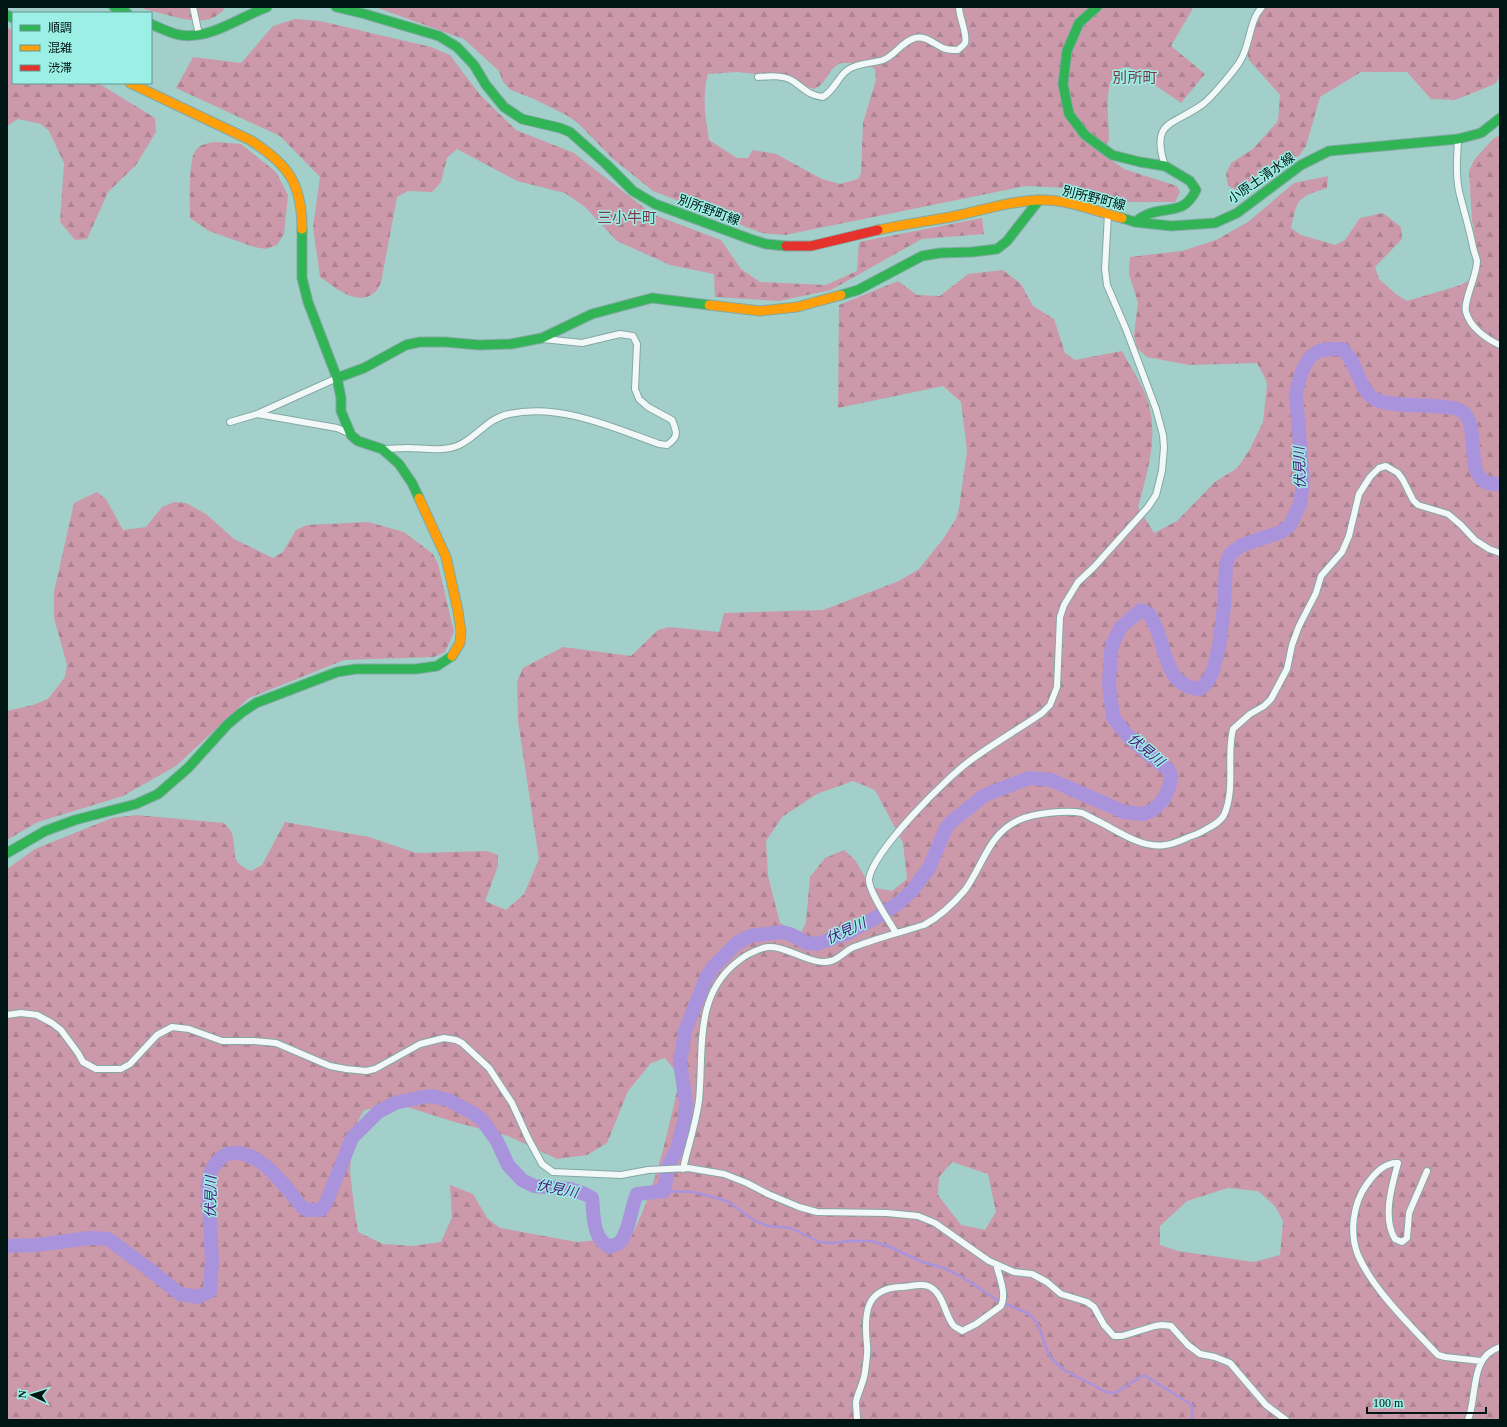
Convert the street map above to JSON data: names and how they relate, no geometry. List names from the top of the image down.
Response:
{
  "streets": {
    "street": ["小原土清水線", "別所野町線"]
  },
  "crossings": [
    ["小原土清水線", "別所野町線"]
  ],
  "districts": ["別所町", "三小牛町"],
  "water": ["伏見川"],
  "legend": ["順調", "混雑", "渋滞"],
  "scale_bar": "100 m",
  "north": "left"
}
